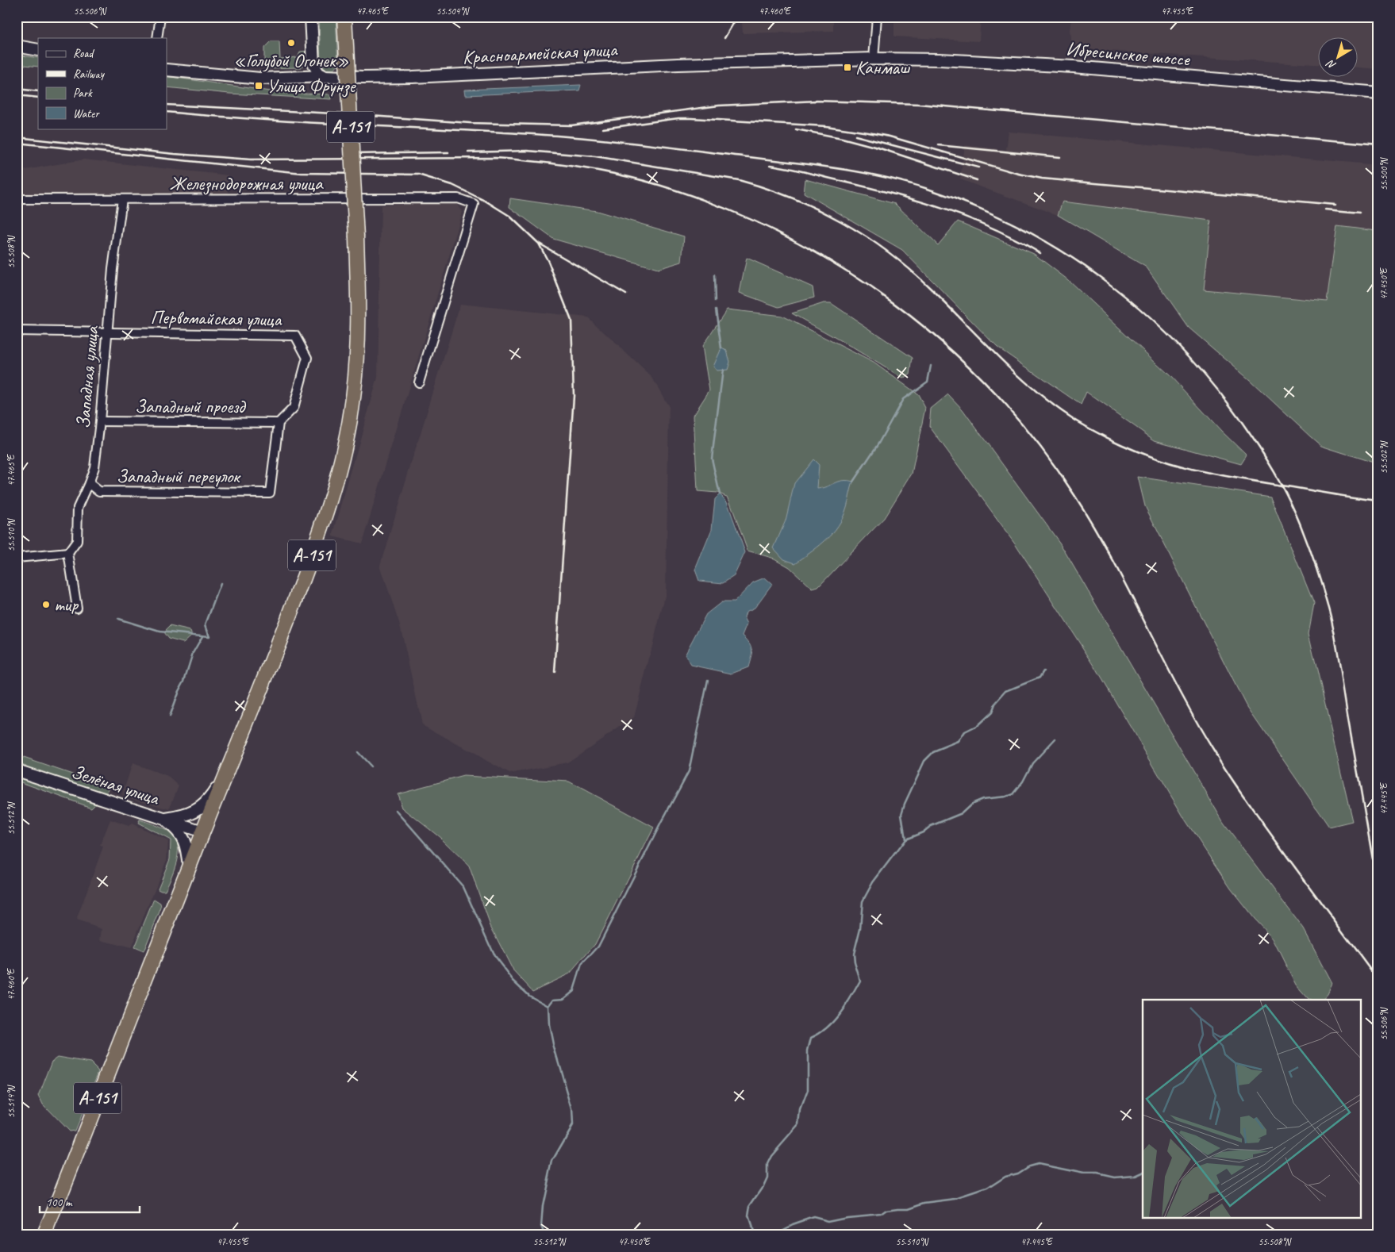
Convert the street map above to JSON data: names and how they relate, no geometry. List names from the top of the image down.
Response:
{
  "streets": {
    "highway": ["А-151"],
    "main road": ["Красноармейская улица", "Ибресинское шоссе", "Зелёная улица"],
    "street": [
      "Железнодорожная улица",
      "Первомайская улица",
      "Западная улица",
      "Западный проезд",
      "Западный переулок"
    ]
  },
  "crossings": [
    ["Красноармейская улица", "Ибресинское шоссе"],
    ["А-151", "Зелёная улица"],
    ["Железнодорожная улица", "Западная улица"],
    ["Первомайская улица", "Западная улица"],
    ["Первомайская улица", "Западный проезд"],
    ["Первомайская улица", "Западный переулок"],
    ["Западная улица", "Западный проезд"],
    ["Западная улица", "Западный переулок"],
    ["Западный проезд", "Западный переулок"]
  ],
  "places": {
    "other": ["«Голубой Огонек»", "тир"],
    "transit": ["Канмаш", "Улица Фрунзе"]
  },
  "legend": [
    "Road",
    "Railway",
    "Park",
    "Water"
  ],
  "scale_bar": "100 m",
  "north": "bottom left",
  "coordinates": [
    "55.506°N",
    "47.465°E",
    "55.504°N",
    "47.460°E",
    "47.455°E",
    "55.500°N",
    "55.508°N",
    "47.450°E",
    "55.502°N",
    "55.510°N",
    "47.445°E",
    "55.512°N",
    "55.514°N"
  ]
}
